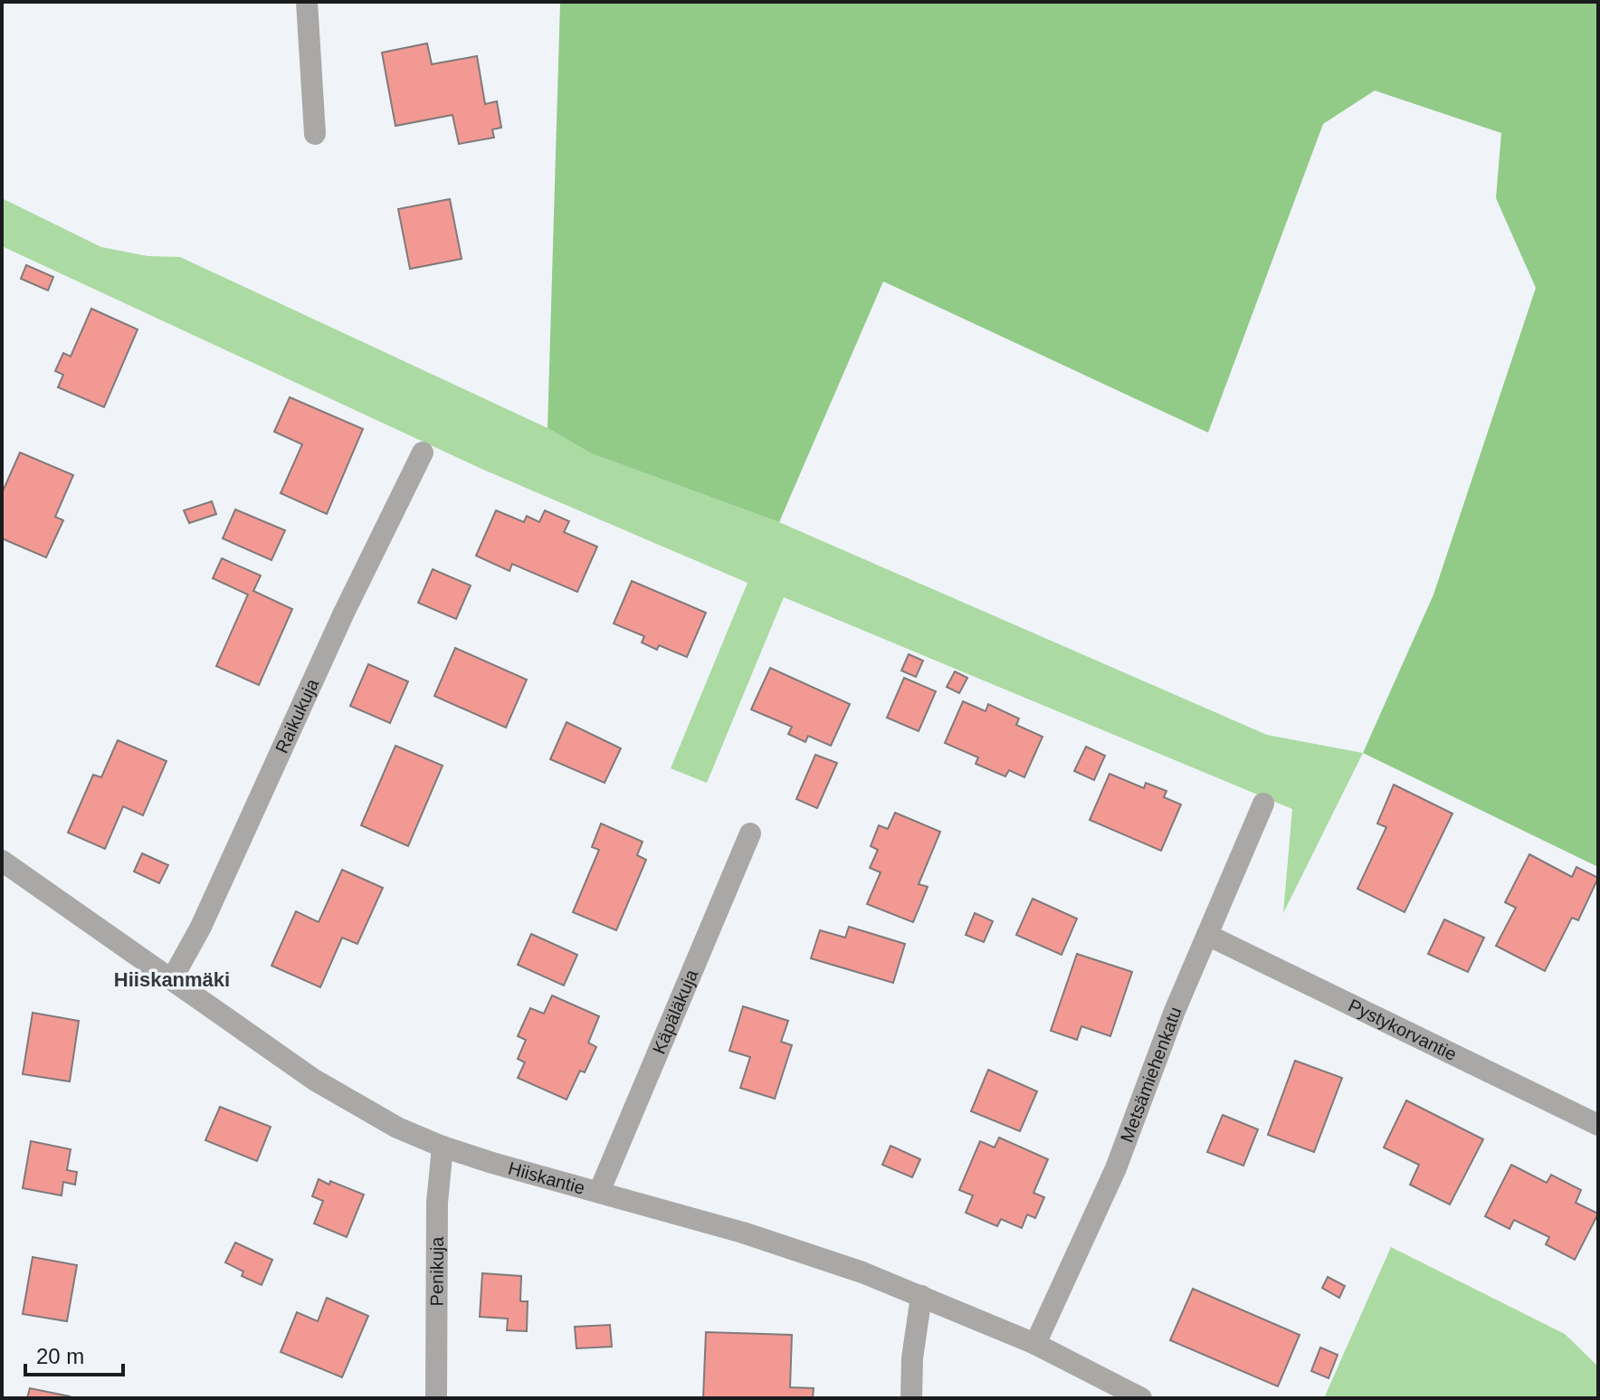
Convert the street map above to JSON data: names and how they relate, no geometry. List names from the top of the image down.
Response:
{
  "streets": {
    "street": [
      "Raikukuja",
      "Käpäläkuja",
      "Pystykorvantie",
      "Metsämiehenkatu",
      "Hiiskantie",
      "Penikuja"
    ]
  },
  "crossings": [
    ["Raikukuja", "Hiiskantie"],
    ["Käpäläkuja", "Hiiskantie"],
    ["Pystykorvantie", "Metsämiehenkatu"],
    ["Metsämiehenkatu", "Hiiskantie"],
    ["Hiiskantie", "Penikuja"]
  ],
  "districts": ["Hiiskanmäki"],
  "scale_bar": "20 m"
}
